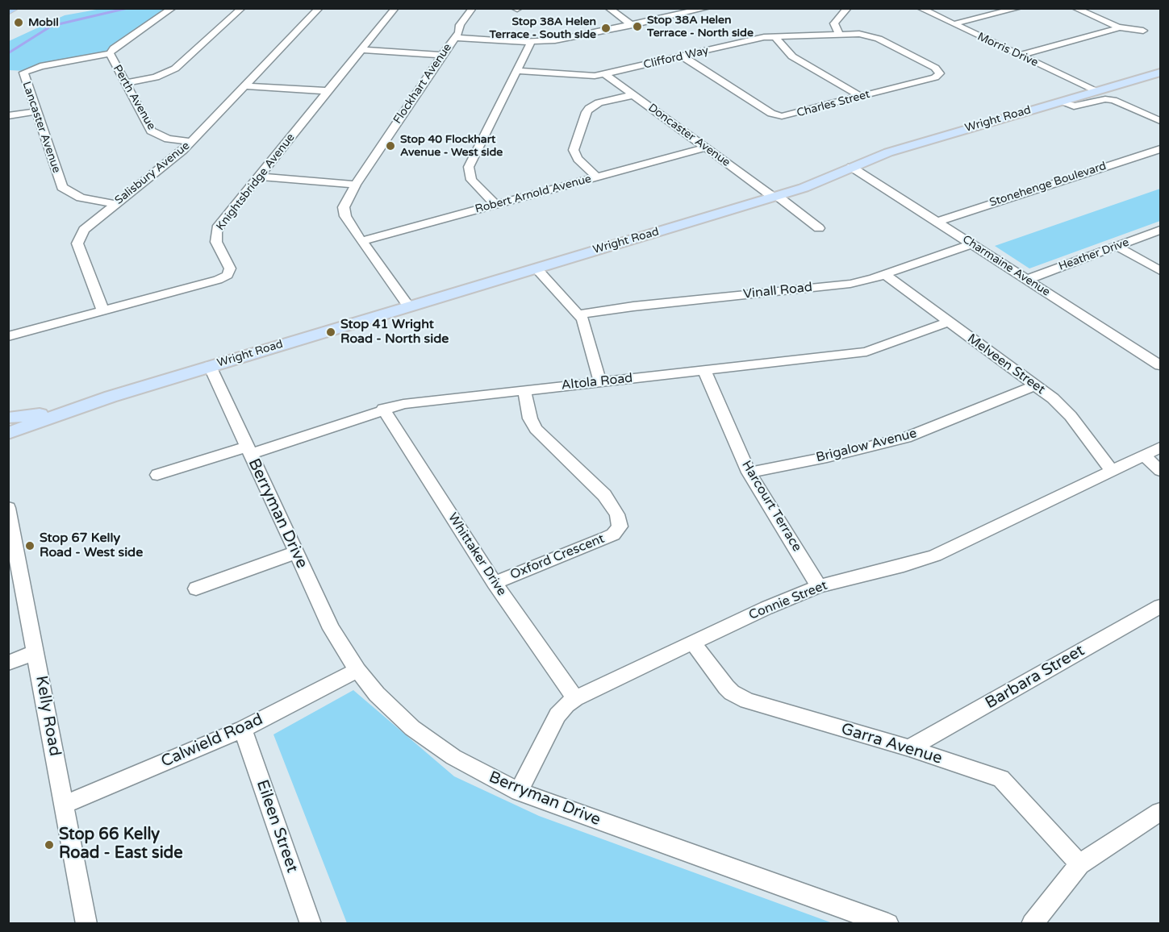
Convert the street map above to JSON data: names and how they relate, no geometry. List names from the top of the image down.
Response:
{
  "streets": {
    "main road": ["Wright Road"],
    "street": [
      "Morris Drive",
      "Clifford Way",
      "Flockhart Avenue",
      "Perth Avenue",
      "Charles Street",
      "Lancaster Avenue",
      "Doncaster Avenue",
      "Salisbury Avenue",
      "Knightsbridge Avenue",
      "Stonehenge Boulevard",
      "Robert Arnold Avenue",
      "Heather Drive",
      "Charmaine Avenue",
      "Vinall Road",
      "Melveen Street",
      "Altola Road",
      "Brigalow Avenue",
      "Harcourt Terrace",
      "Berryman Drive",
      "Whittaker Drive",
      "Oxford Crescent",
      "Connie Street",
      "Barbara Street",
      "Kelly Road",
      "Calwield Road",
      "Garra Avenue",
      "Eileen Street"
    ]
  },
  "crossings": [
    ["Morris Drive", "Wright Road"],
    ["Clifford Way", "Charles Street"],
    ["Clifford Way", "Doncaster Avenue"],
    ["Flockhart Avenue", "Wright Road"],
    ["Flockhart Avenue", "Robert Arnold Avenue"],
    ["Perth Avenue", "Lancaster Avenue"],
    ["Perth Avenue", "Salisbury Avenue"],
    ["Wright Road", "Doncaster Avenue"],
    ["Wright Road", "Charmaine Avenue"],
    ["Wright Road", "Berryman Drive"],
    ["Lancaster Avenue", "Salisbury Avenue"],
    ["Doncaster Avenue", "Robert Arnold Avenue"],
    ["Salisbury Avenue", "Knightsbridge Avenue"],
    ["Stonehenge Boulevard", "Charmaine Avenue"],
    ["Heather Drive", "Charmaine Avenue"],
    ["Charmaine Avenue", "Vinall Road"],
    ["Vinall Road", "Melveen Street"],
    ["Melveen Street", "Altola Road"],
    ["Melveen Street", "Brigalow Avenue"],
    ["Melveen Street", "Connie Street"],
    ["Altola Road", "Harcourt Terrace"],
    ["Altola Road", "Berryman Drive"],
    ["Altola Road", "Whittaker Drive"],
    ["Altola Road", "Oxford Crescent"],
    ["Brigalow Avenue", "Harcourt Terrace"],
    ["Harcourt Terrace", "Connie Street"],
    ["Berryman Drive", "Connie Street"],
    ["Berryman Drive", "Calwield Road"],
    ["Whittaker Drive", "Oxford Crescent"],
    ["Whittaker Drive", "Connie Street"],
    ["Connie Street", "Garra Avenue"],
    ["Barbara Street", "Garra Avenue"],
    ["Kelly Road", "Calwield Road"],
    ["Calwield Road", "Eileen Street"]
  ],
  "places": [
    "Mobil",
    "Stop 38A Helen Terrace - North side",
    "Stop 38A Helen Terrace - South side",
    "Stop 40 Flockhart Avenue - West side",
    "Stop 41 Wright Road - North side",
    "Stop 67 Kelly Road - West side",
    "Stop 66 Kelly Road - East side"
  ]
}
